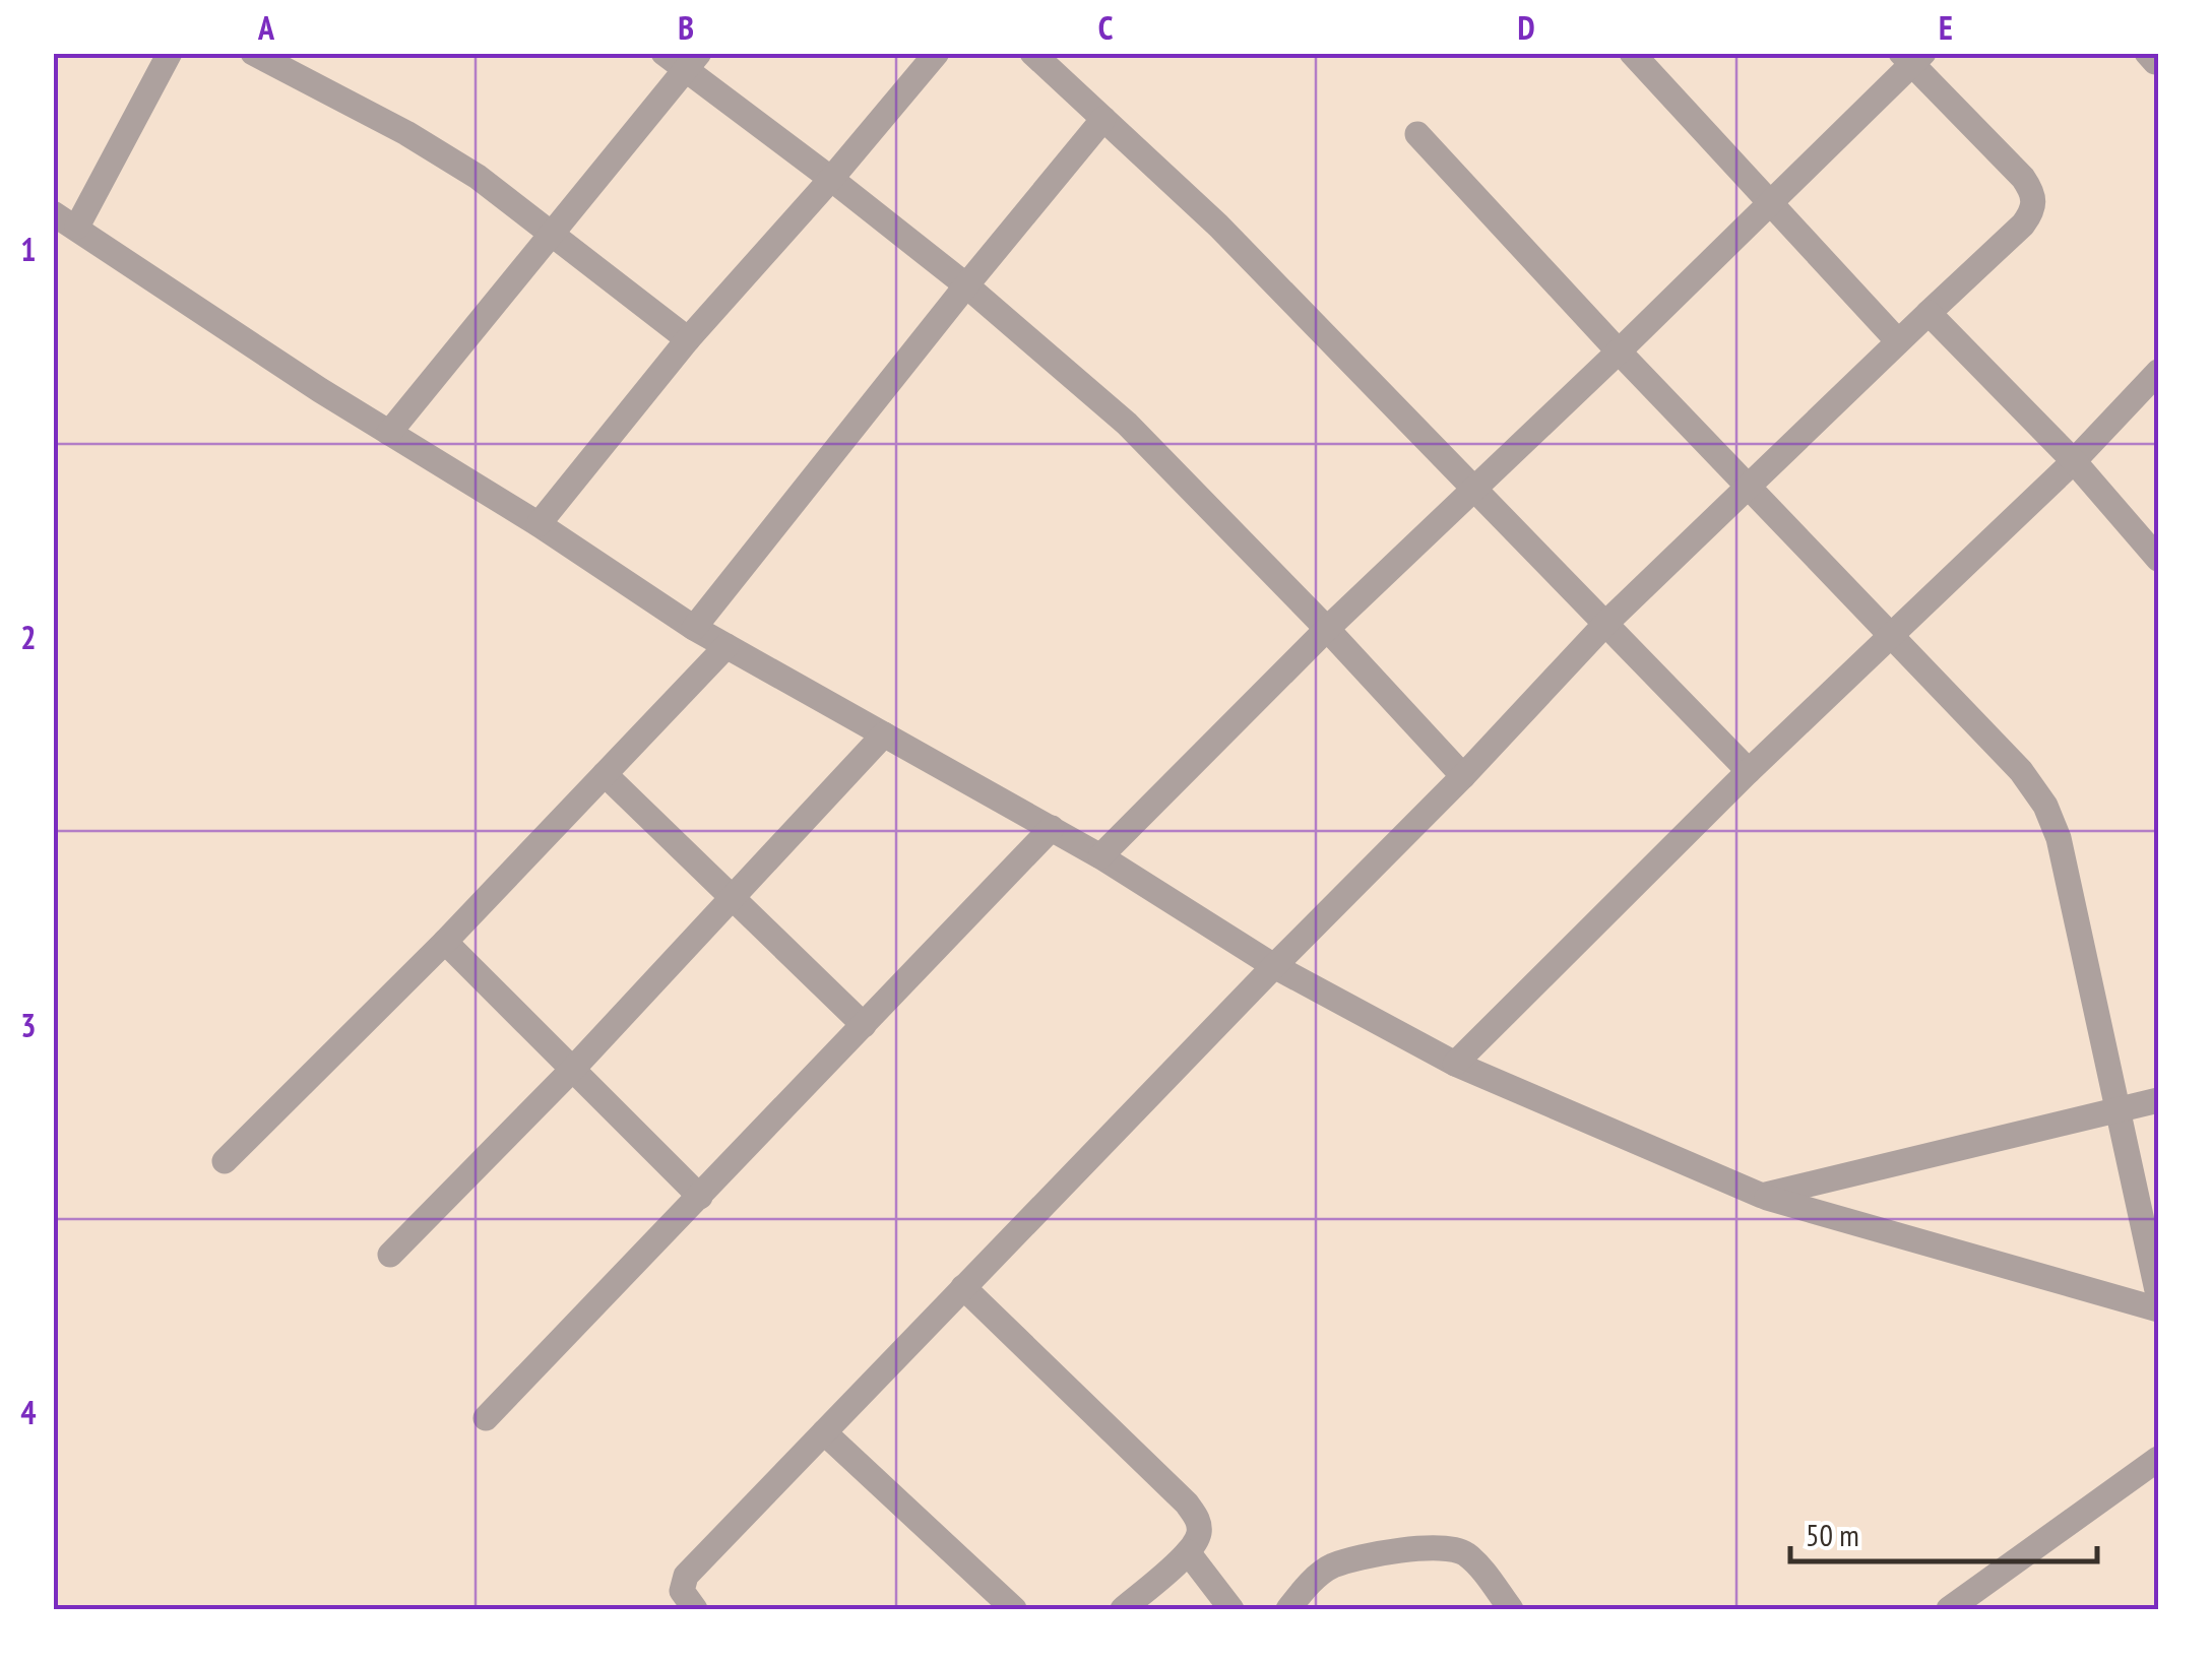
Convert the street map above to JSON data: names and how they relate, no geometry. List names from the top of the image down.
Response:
{
  "scale_bar": "50 m",
  "grid": {
    "columns": [
      "A",
      "B",
      "C",
      "D",
      "E"
    ],
    "rows": [
      "1",
      "2",
      "3",
      "4"
    ]
  }
}
